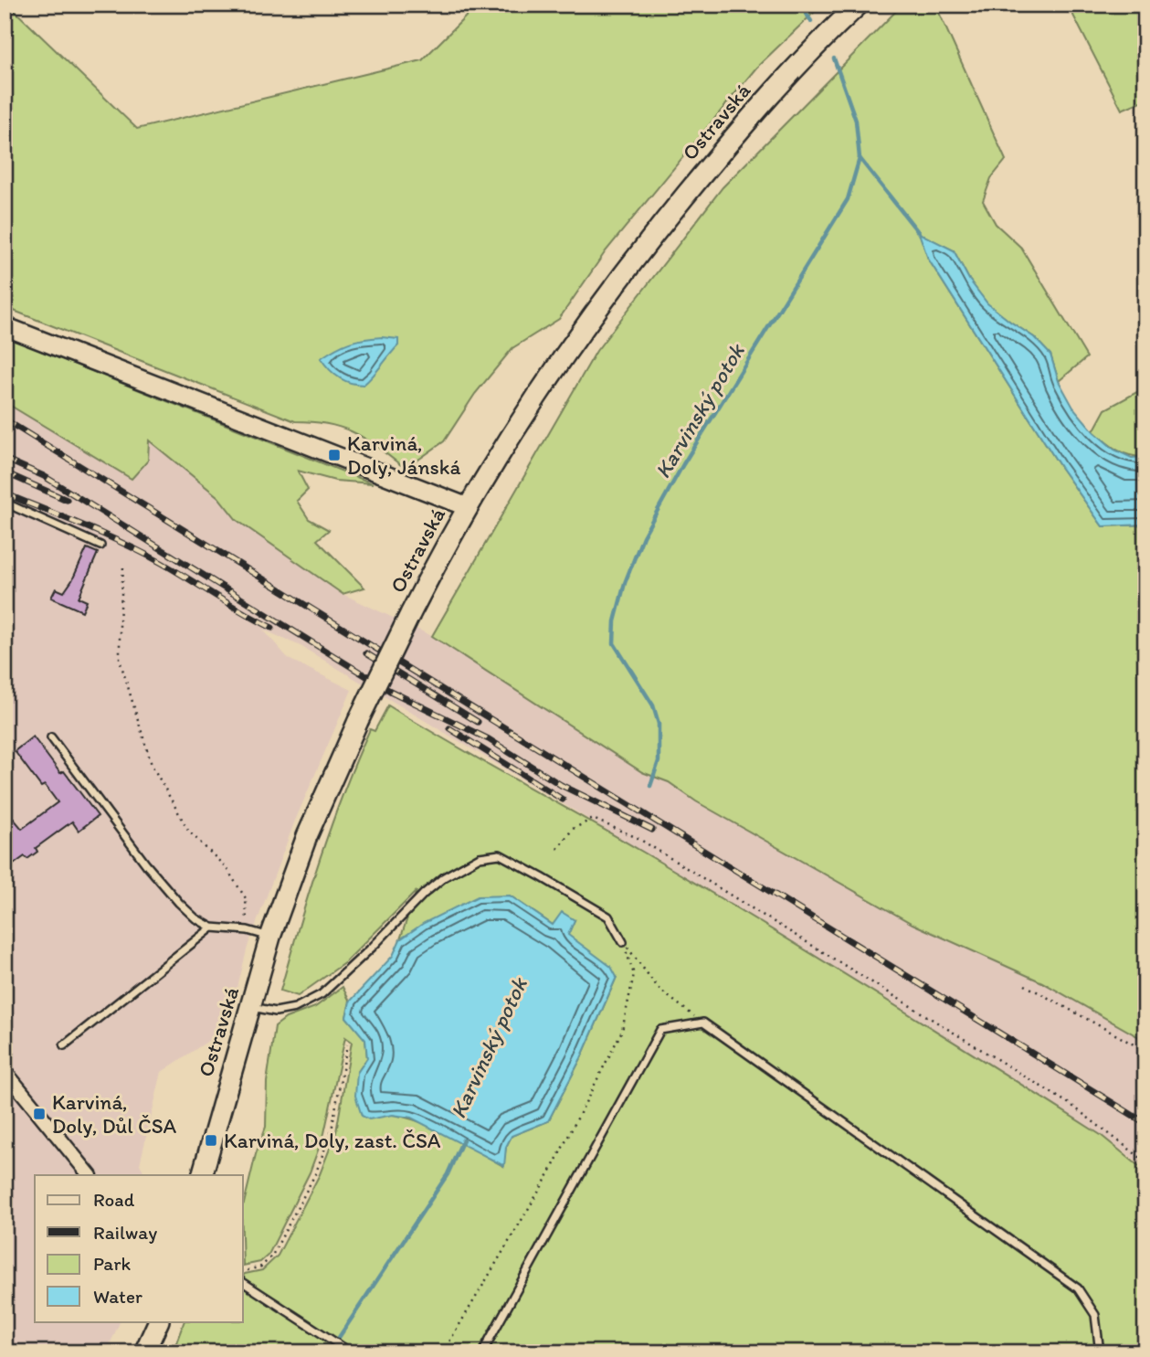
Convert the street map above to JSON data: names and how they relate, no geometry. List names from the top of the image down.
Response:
{
  "streets": {
    "main road": ["Ostravská"]
  },
  "water": ["Karvinský potok"],
  "places": {
    "transit": ["Karviná, Doly, Jánská", "Karviná, Doly, Důl ČSA", "Karviná, Doly, zast. ČSA"]
  },
  "legend": [
    "Road",
    "Railway",
    "Park",
    "Water"
  ]
}
